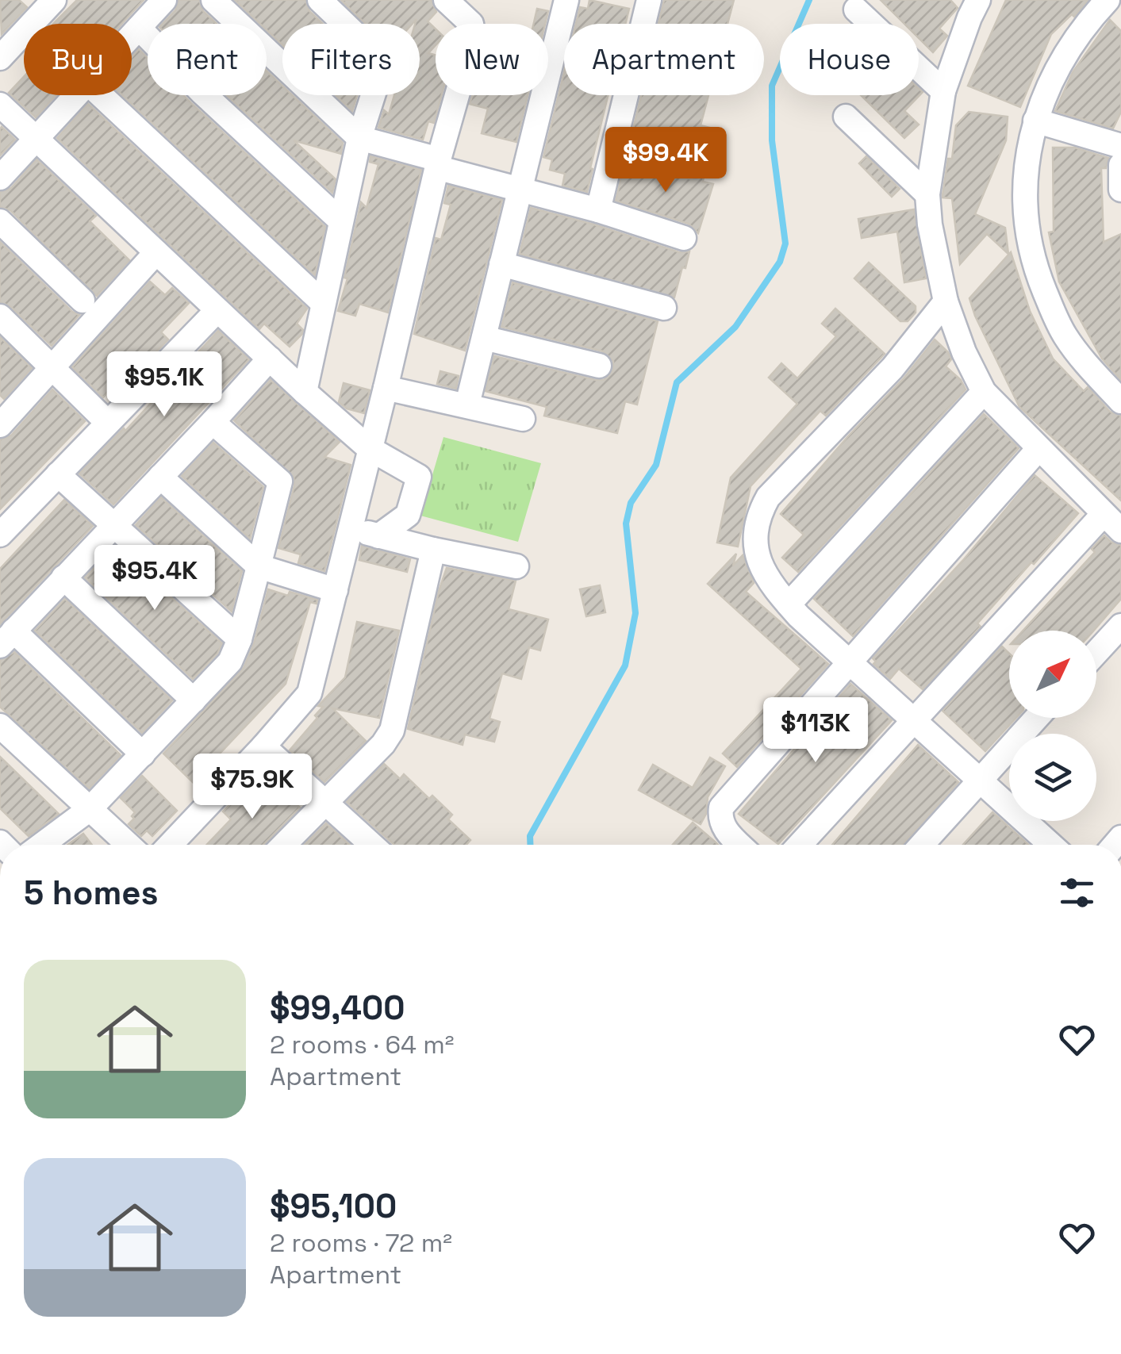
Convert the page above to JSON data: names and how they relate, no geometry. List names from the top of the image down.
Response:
{
  "north": "top right",
  "page": {
    "chip": [
      "Buy",
      "Rent",
      "Filters",
      "New",
      "Apartment",
      "House"
    ],
    "price": [
      "$99.4K",
      "$95.1K",
      "$95.4K",
      "$113K",
      "$75.9K"
    ],
    "heading": "5 homes",
    "list": [
      {
        "name": "$99,400",
        "note": "2 rooms · 64 m² · Apartment"
      },
      {
        "name": "$95,100",
        "note": "2 rooms · 72 m² · Apartment"
      }
    ]
  }
}
